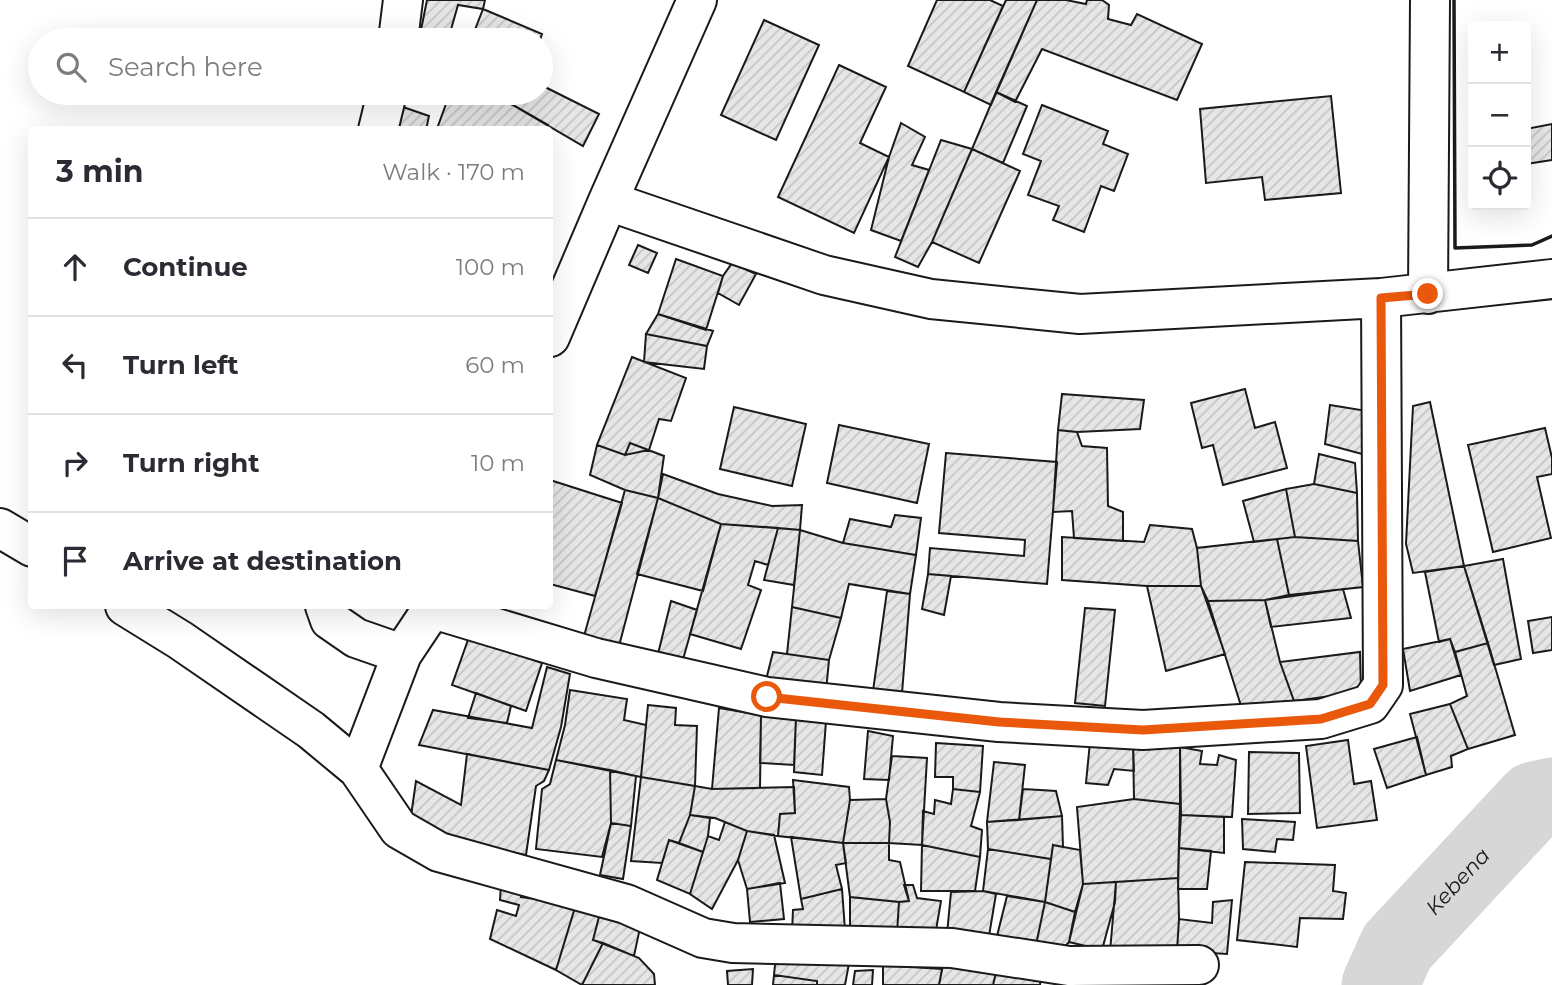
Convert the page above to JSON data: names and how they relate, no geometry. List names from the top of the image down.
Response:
{
  "water": ["Kebena"],
  "page": {
    "map_buttons": ["+", "−"],
    "search": "Search here",
    "heading": ["3 min", "Walk · 170 m"],
    "list": [
      ["Continue", "100 m"],
      ["Turn left", "60 m"],
      ["Turn right", "10 m"],
      "Arrive at destination"
    ]
  }
}
